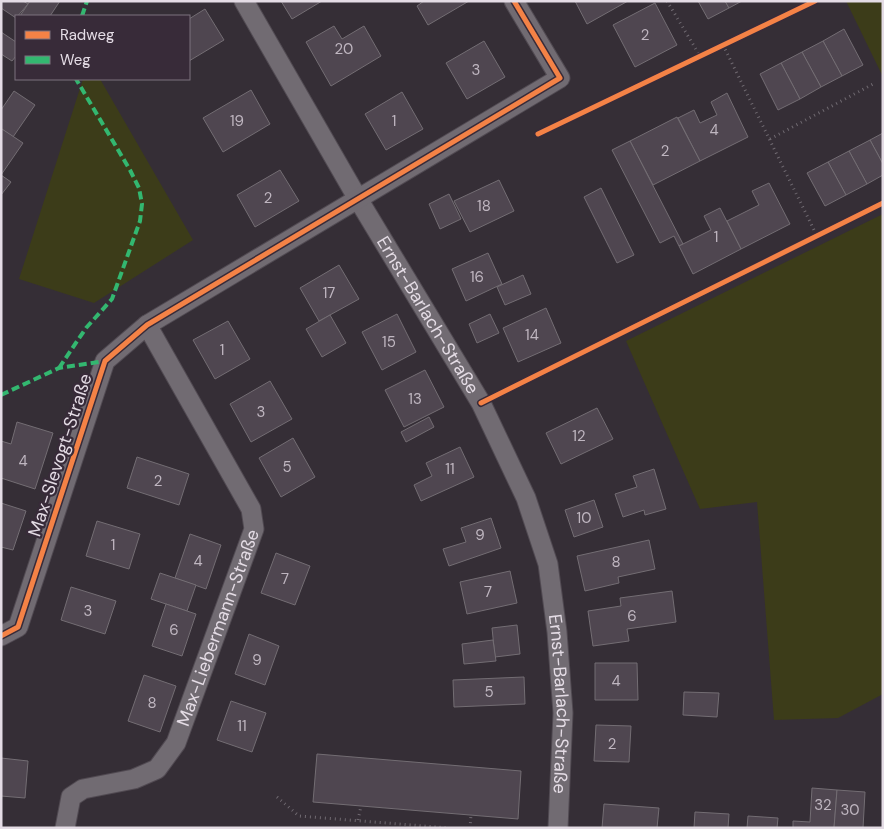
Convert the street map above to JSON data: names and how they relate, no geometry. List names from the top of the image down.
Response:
{
  "streets": {
    "street": ["Ernst-Barlach-Straße", "Max-Slevogt-Straße", "Max-Liebermann-Straße"]
  },
  "crossings": [
    ["Ernst-Barlach-Straße", "Max-Slevogt-Straße"],
    ["Max-Slevogt-Straße", "Max-Liebermann-Straße"]
  ],
  "house_numbers": [
    "2",
    "20",
    "3",
    "19",
    "1",
    "4",
    "2",
    "2",
    "18",
    "1",
    "16",
    "17",
    "14",
    "15",
    "1",
    "13",
    "3",
    "12",
    "4",
    "5",
    "11",
    "2",
    "10",
    "9",
    "1",
    "4",
    "8",
    "7",
    "7",
    "3",
    "6",
    "6",
    "9",
    "4",
    "5",
    "8",
    "11",
    "2",
    "32",
    "30"
  ],
  "legend": ["Radweg", "Weg"]
}
